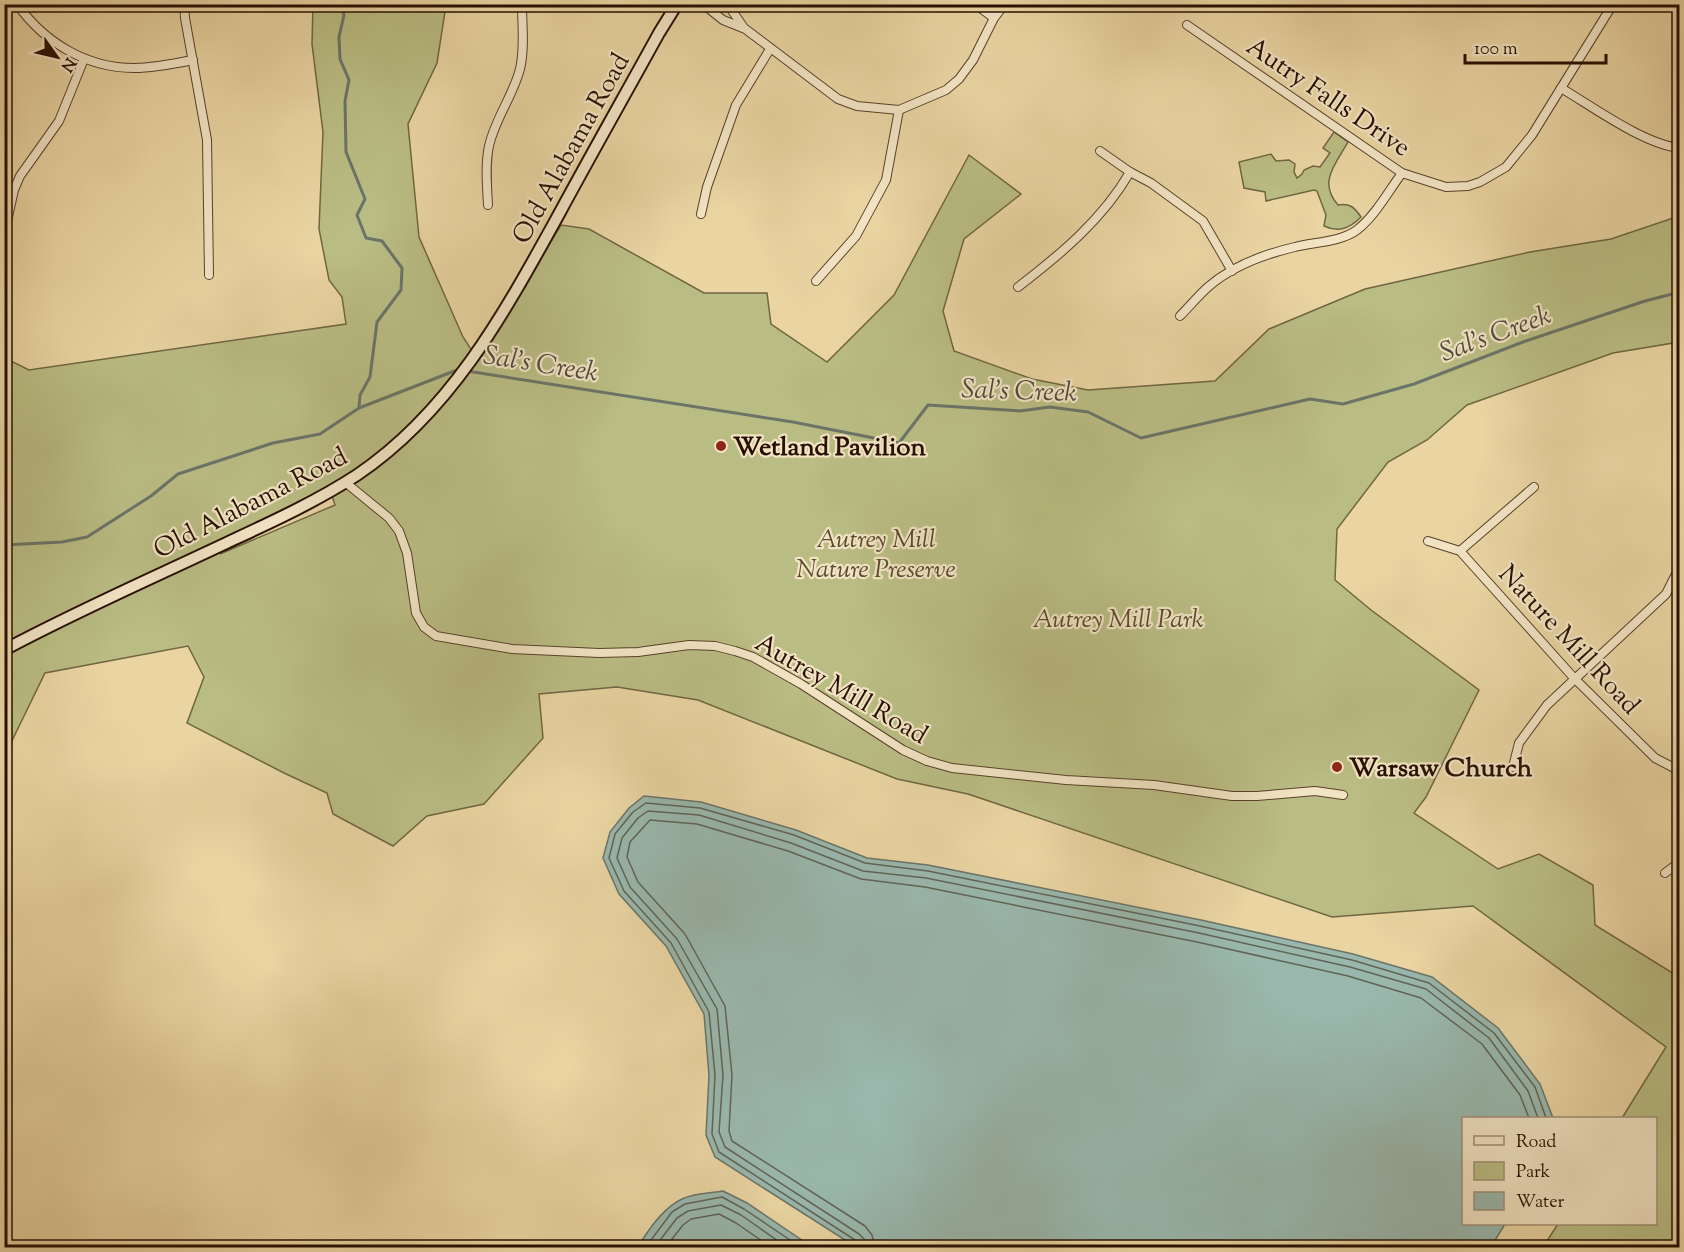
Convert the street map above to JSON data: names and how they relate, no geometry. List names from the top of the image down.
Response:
{
  "streets": {
    "main road": ["Old Alabama Road"],
    "street": ["Autry Falls Drive", "Nature Mill Road", "Autrey Mill Road"]
  },
  "crossings": [
    ["Old Alabama Road", "Autrey Mill Road"]
  ],
  "water": ["Sal's Creek"],
  "parks": ["Autrey Mill Nature Preserve", "Autrey Mill Park"],
  "places": ["Wetland Pavilion", "Warsaw Church"],
  "legend": ["Road", "Park", "Water"],
  "scale_bar": "100 m",
  "north": "bottom right"
}
